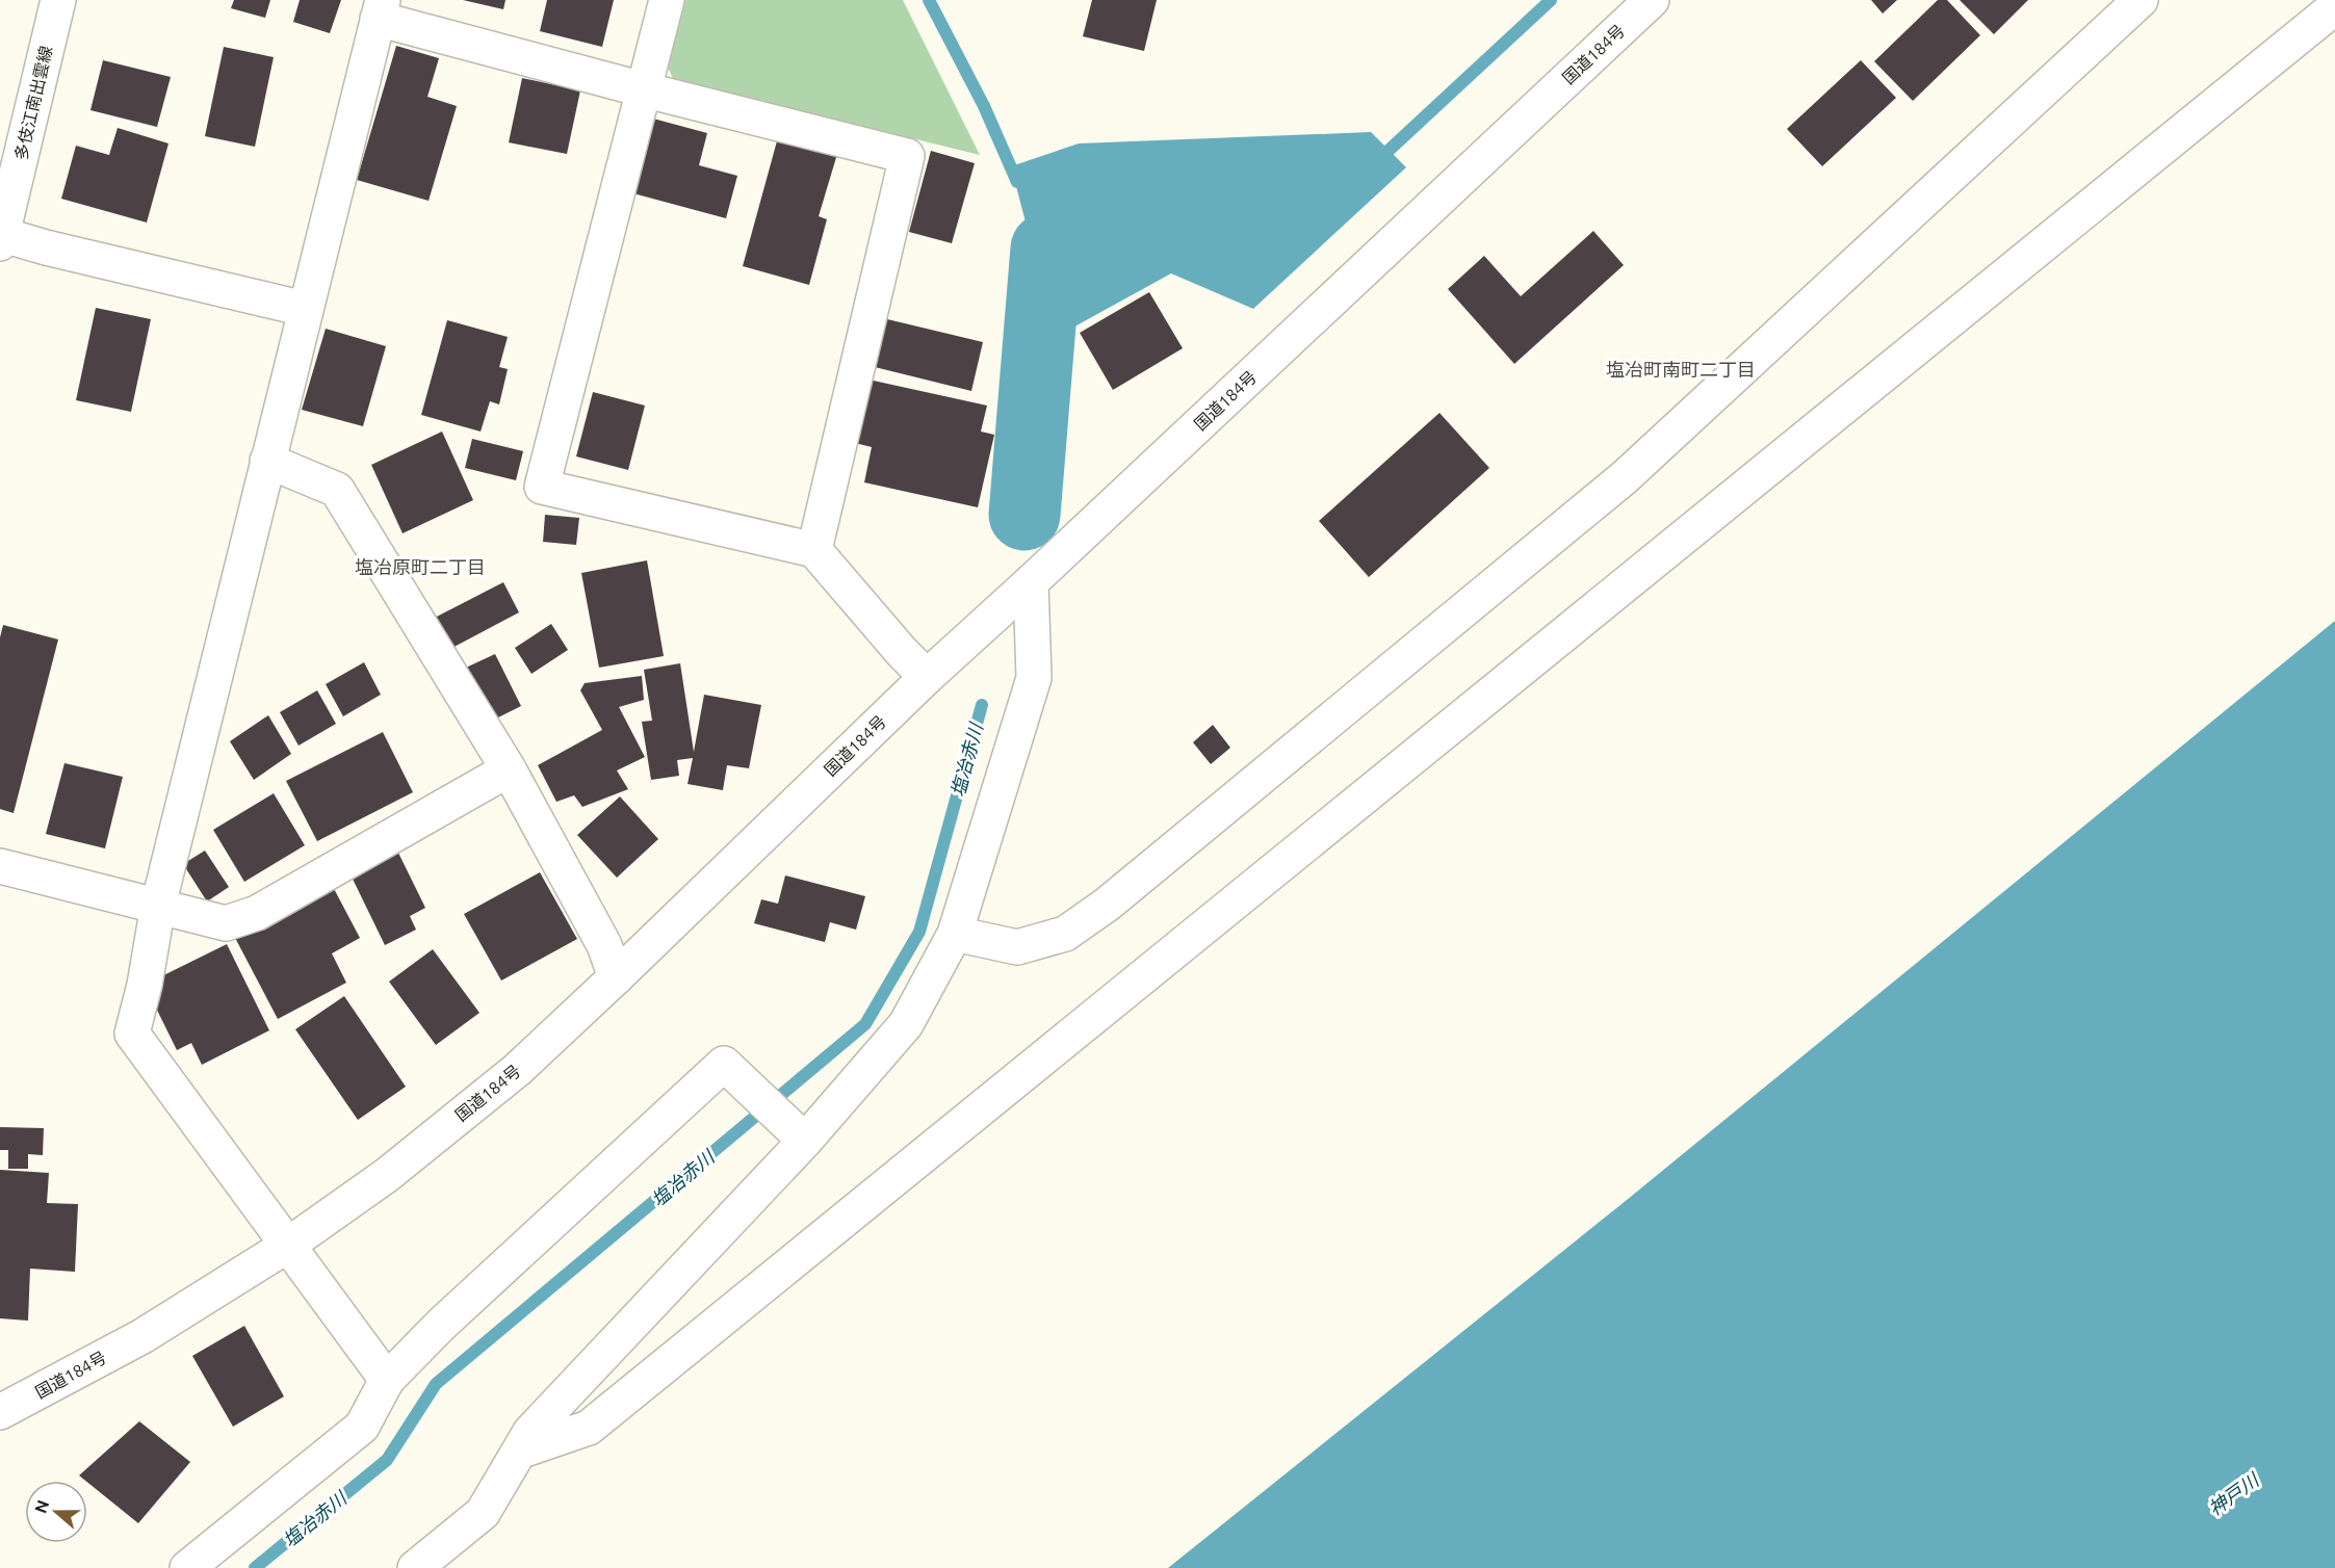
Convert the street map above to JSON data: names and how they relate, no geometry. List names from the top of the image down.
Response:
{
  "streets": {
    "main road": ["国道184号", "多伎江南出雲線"]
  },
  "districts": ["塩冶町南町二丁目", "塩冶原町二丁目"],
  "water": ["塩冶赤川", "神戸川"],
  "north": "left"
}
